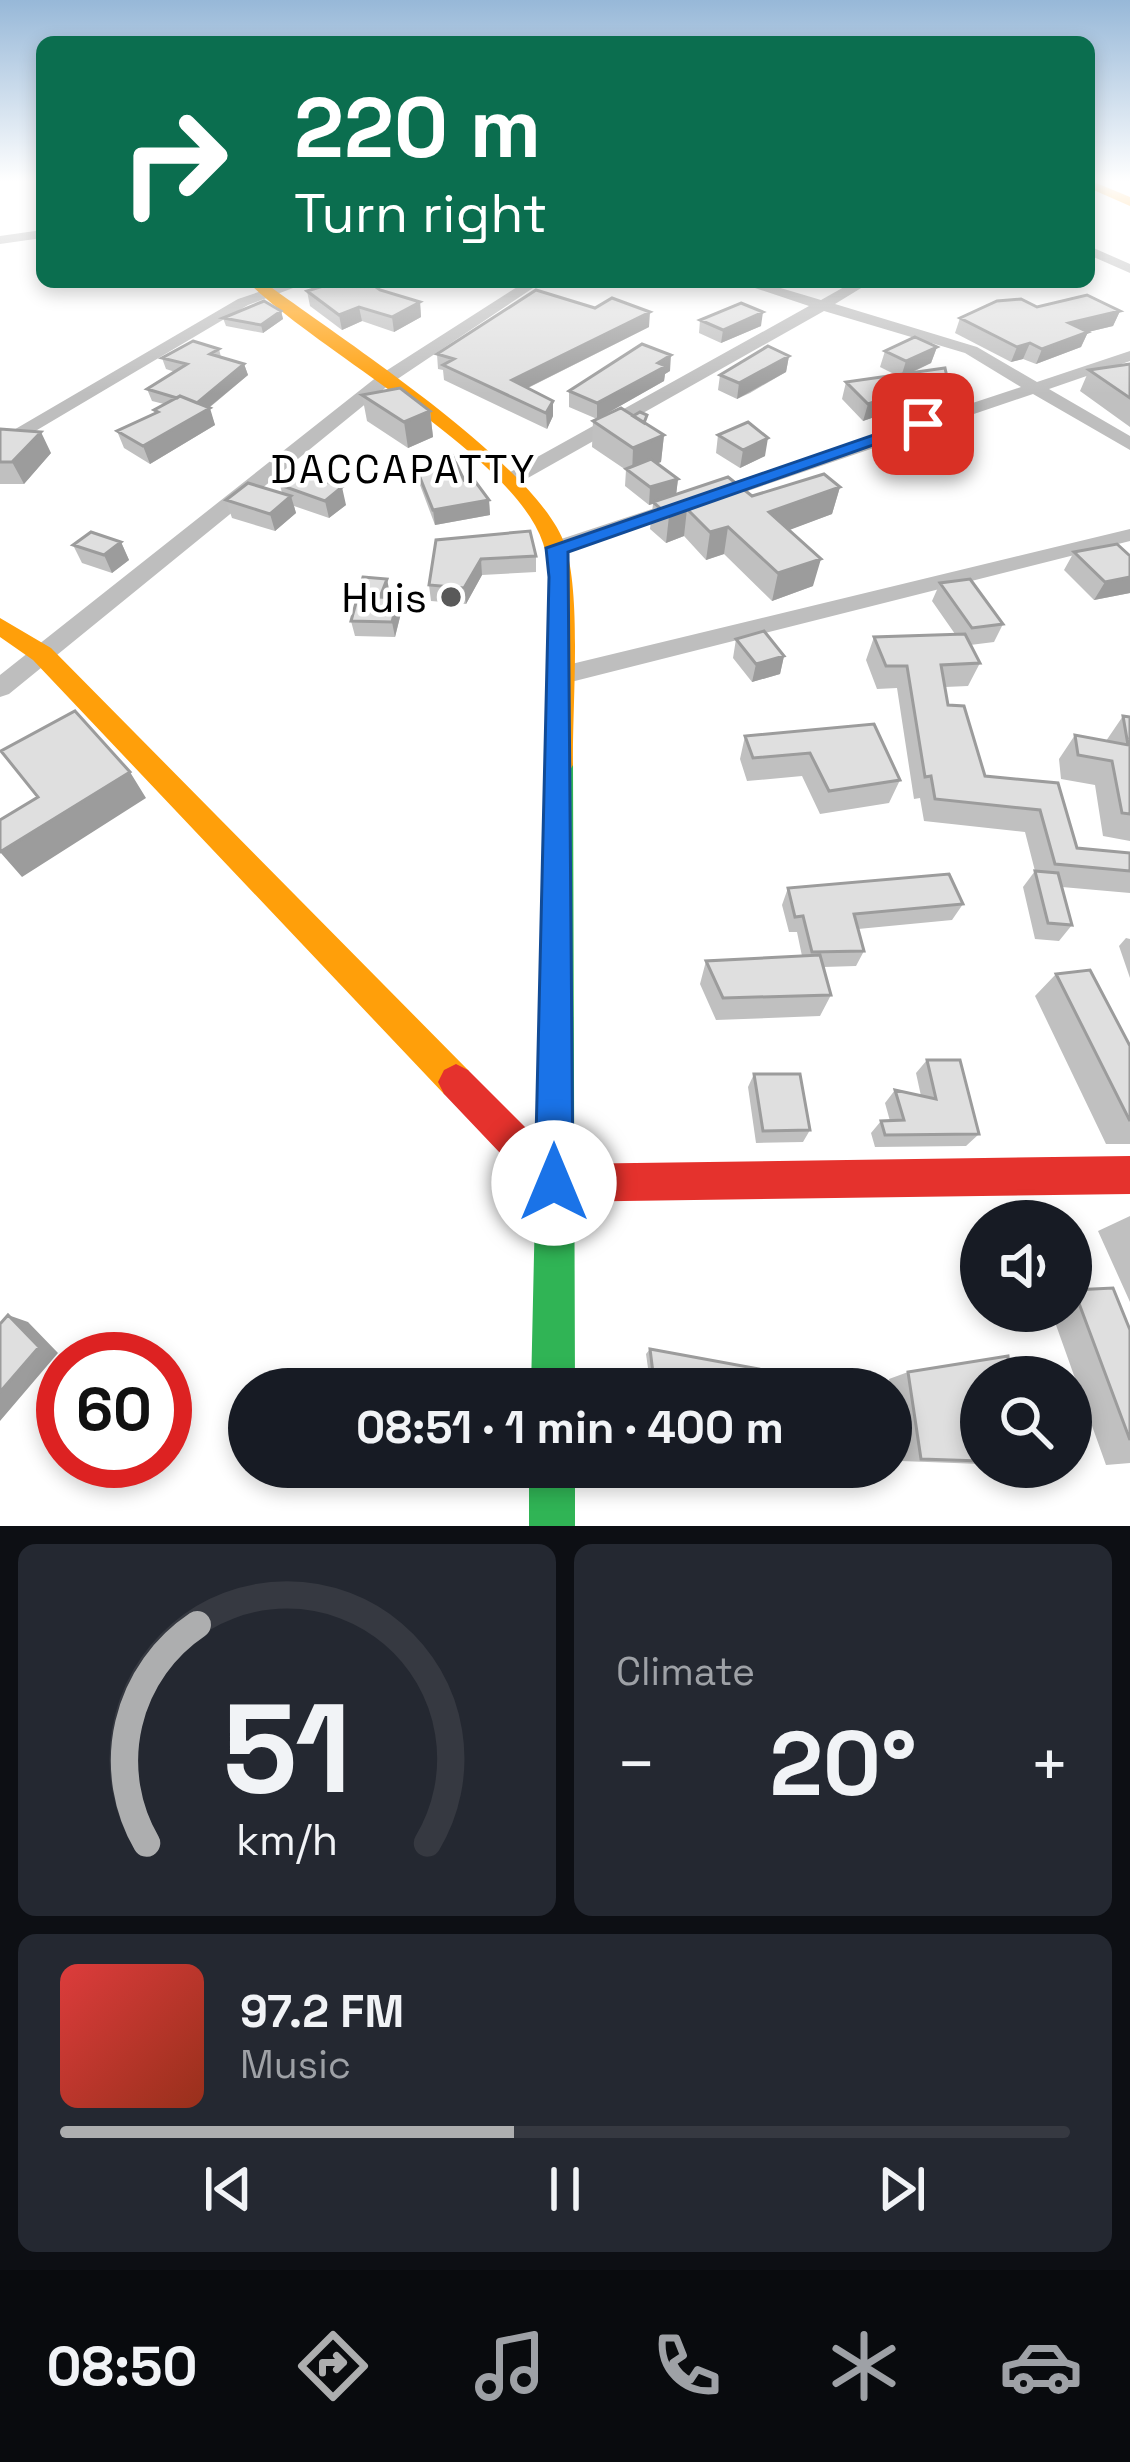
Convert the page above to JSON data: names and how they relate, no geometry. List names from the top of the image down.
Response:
{
  "districts": ["DACCAPATTY"],
  "places": ["Huis"],
  "page": {
    "turn": ["220 m", "Turn right"],
    "limit": "60",
    "trip": "08:51 · 1 min · 400 m",
    "tile": "Climate",
    "heat": ["−", "20°", "+"],
    "song": ["97.2 FM", "Music"],
    "tabs": "08:50",
    "gauge": ["51", "km/h"]
  }
}
